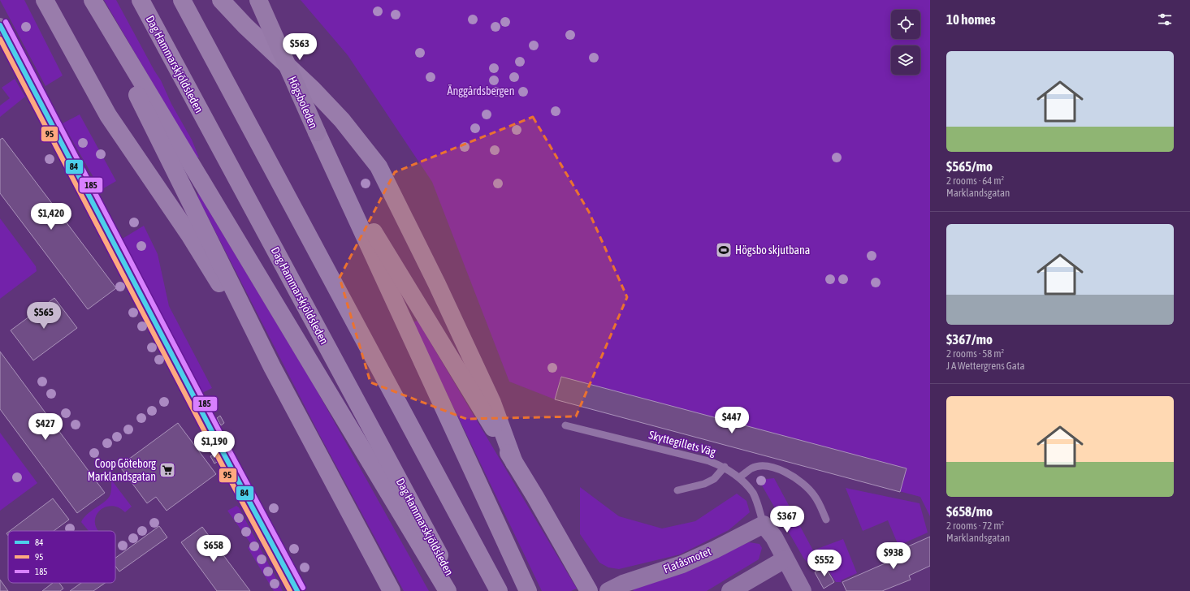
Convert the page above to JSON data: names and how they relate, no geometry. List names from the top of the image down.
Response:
{
  "streets": {
    "main road": ["Dag Hammarskjöldsleden", "Högsboleden"],
    "street": ["Flatåsmotet"],
    "lane": ["Skyttegillets Väg"]
  },
  "crossings": [
    ["Skyttegillets Väg", "Flatåsmotet"]
  ],
  "parks": ["Änggårdsbergen"],
  "places": {
    "sports": ["Högsbo skjutbana"],
    "supermarket": ["Coop Göteborg Marklandsgatan"]
  },
  "lines": ["transit line 185", "transit line 84", "transit line 95"],
  "legend": ["84", "95", "185"],
  "page": {
    "heading": "10 homes",
    "price": [
      "$563",
      "$1,420",
      "$565",
      "$447",
      "$427",
      "$1,190",
      "$367",
      "$658",
      "$938",
      "$552"
    ],
    "list": [
      {
        "name": "$565/mo",
        "note": "2 rooms · 64 m² · Marklandsgatan"
      },
      {
        "name": "$367/mo",
        "note": "2 rooms · 58 m² · J A Wettergrens Gata"
      },
      {
        "name": "$658/mo",
        "note": "2 rooms · 72 m² · Marklandsgatan"
      }
    ]
  }
}
